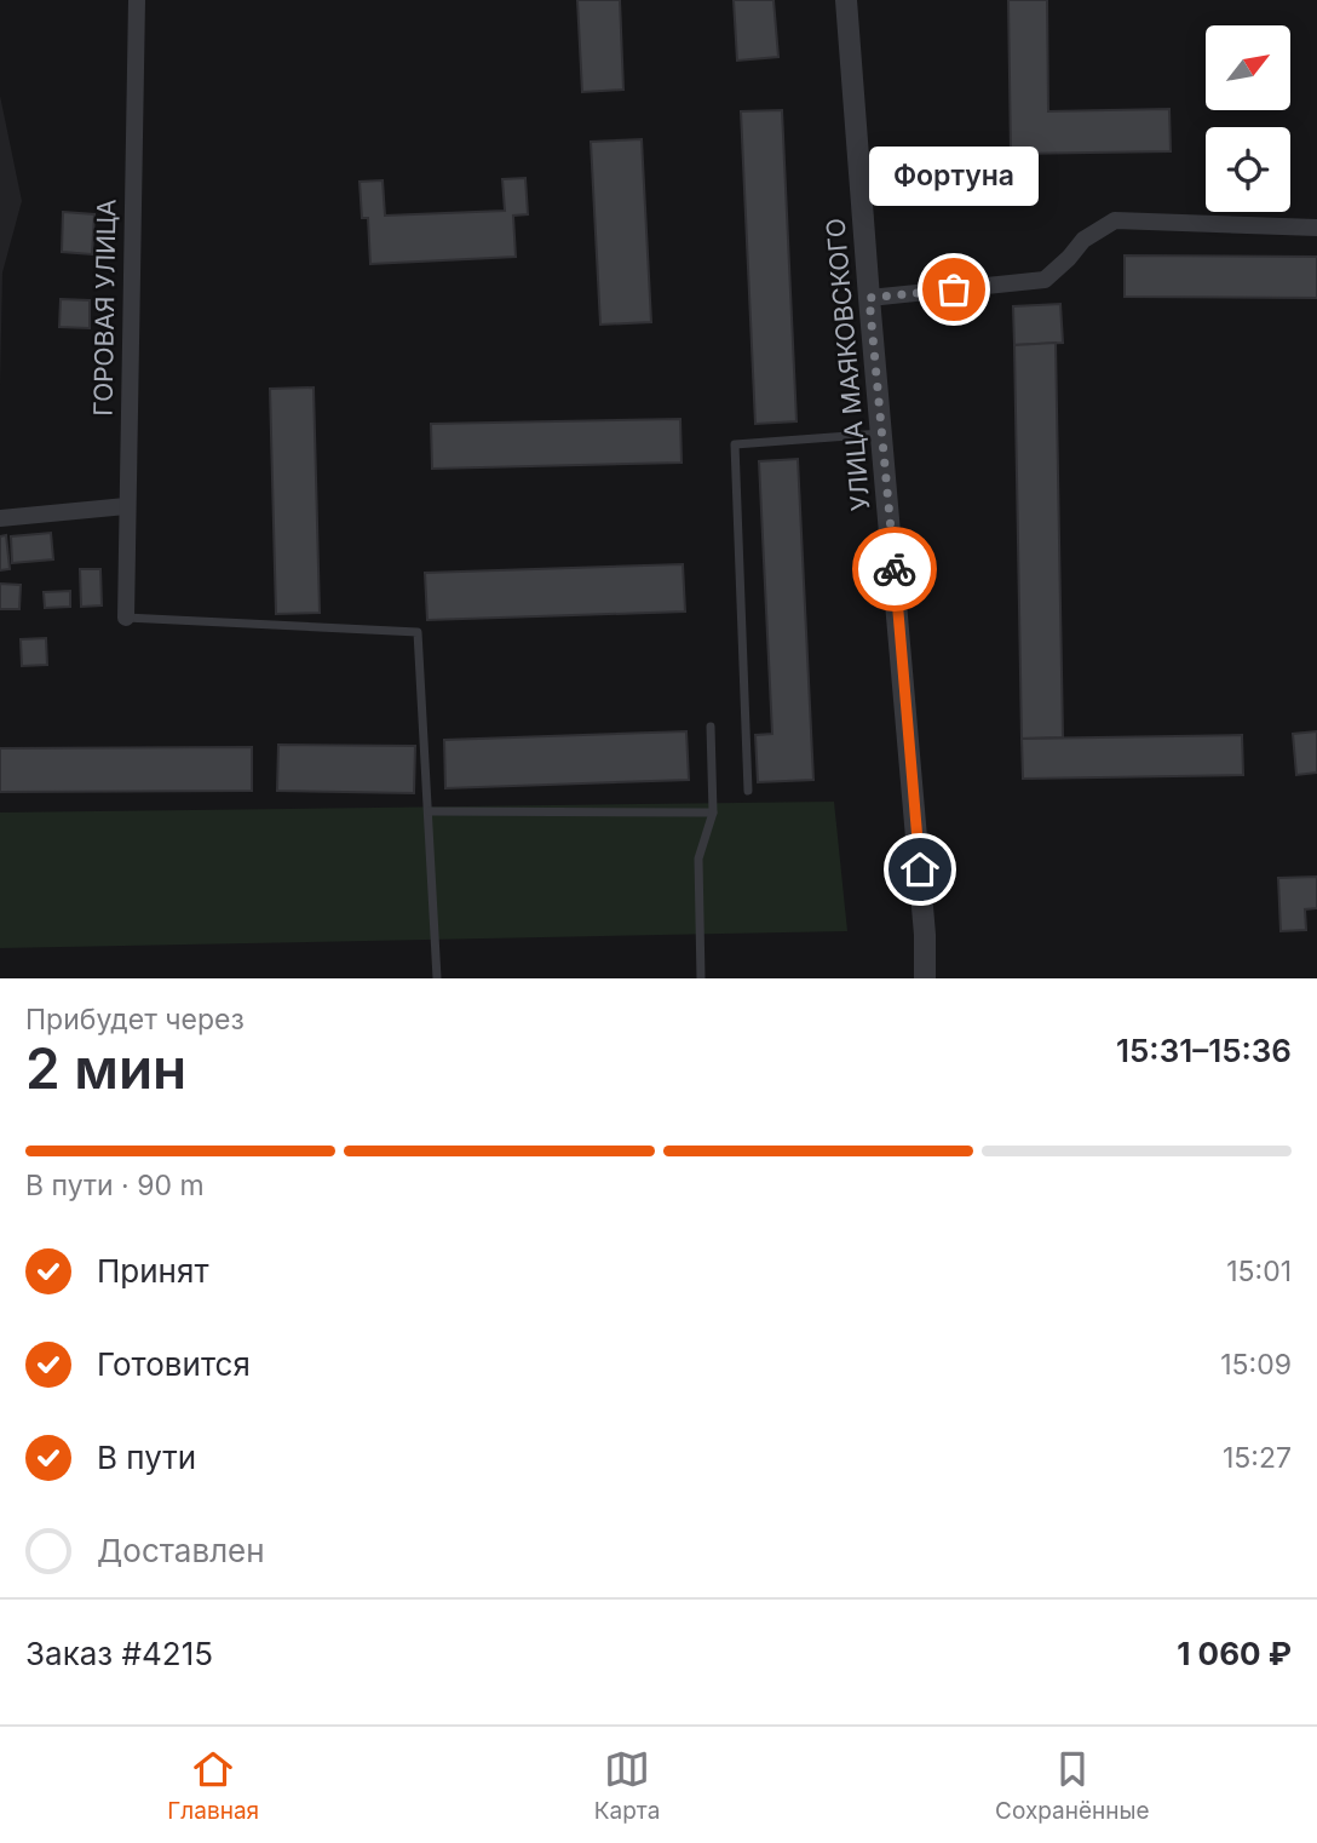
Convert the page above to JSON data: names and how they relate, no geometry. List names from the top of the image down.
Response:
{
  "streets": {
    "street": ["ГОРОВАЯ УЛИЦА", "УЛИЦА МАЯКОВСКОГО"]
  },
  "places": ["Фортуна"],
  "north": "top right",
  "page": {
    "bubble": "Фортуна",
    "heading": ["2 мин", "Прибудет через", "15:31–15:36"],
    "panel": ["Заказ #4215", "1 060 ₽"],
    "bar": "В пути · 90 m",
    "list": [
      ["Принят", "15:01"],
      ["Готовится", "15:09"],
      ["В пути", "15:27"],
      "Доставлен"
    ],
    "tabs": ["Главная", "Карта", "Сохранённые"]
  }
}
